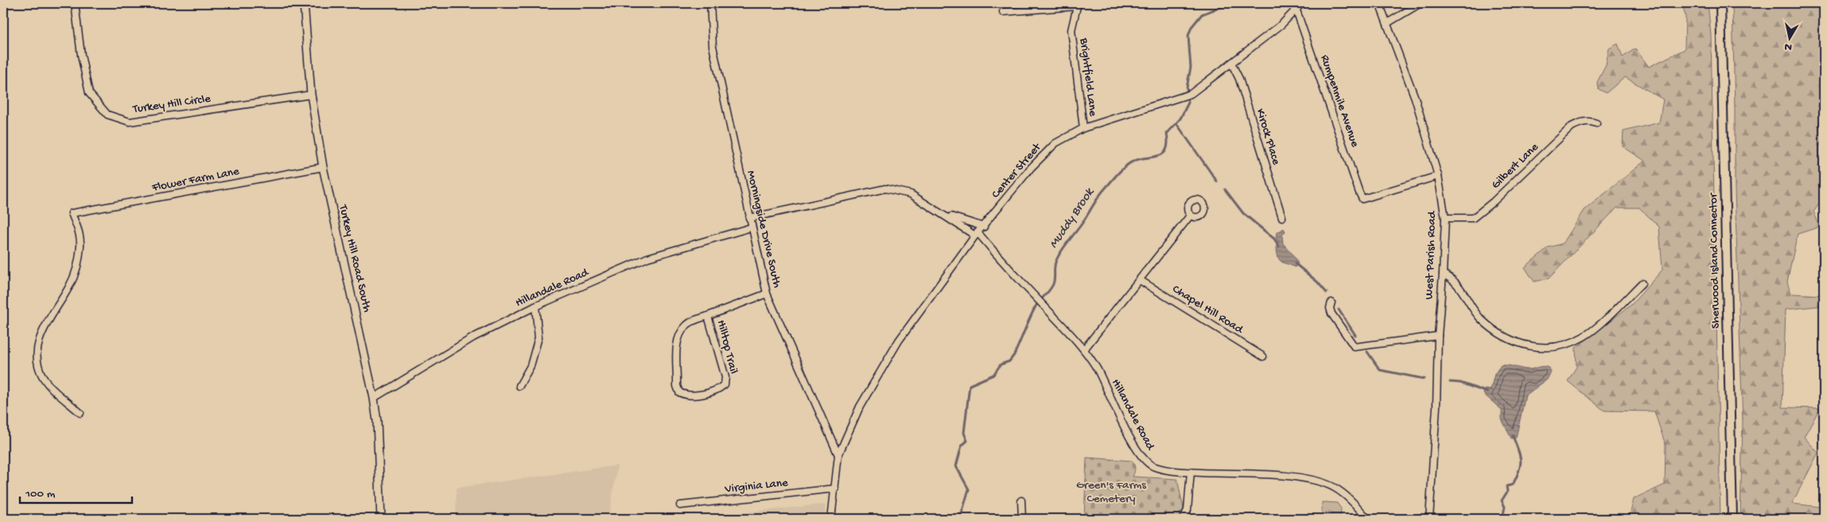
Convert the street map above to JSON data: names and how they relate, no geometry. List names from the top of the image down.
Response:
{
  "streets": {
    "main road": ["Sherwood Island Connector"],
    "street": [
      "Brightfield Lane",
      "Rumpenmile Avenue",
      "Turkey Hill Circle",
      "Kirock Place",
      "Gilbert Lane",
      "Center Street",
      "Flower Farm Lane",
      "Morningside Drive South",
      "West Parish Road",
      "Turkey Hill Road South",
      "Hillandale Road",
      "Chapel Hill Road",
      "Hilltop Trail",
      "Virginia Lane"
    ]
  },
  "crossings": [
    ["Brightfield Lane", "Center Street"],
    ["Rumpenmile Avenue", "Center Street"],
    ["Rumpenmile Avenue", "West Parish Road"],
    ["Turkey Hill Circle", "Turkey Hill Road South"],
    ["Kirock Place", "Center Street"],
    ["Gilbert Lane", "West Parish Road"],
    ["Center Street", "Morningside Drive South"],
    ["Center Street", "Hillandale Road"],
    ["Flower Farm Lane", "Turkey Hill Road South"],
    ["Morningside Drive South", "Hillandale Road"],
    ["Morningside Drive South", "Hilltop Trail"],
    ["Morningside Drive South", "Virginia Lane"],
    ["Turkey Hill Road South", "Hillandale Road"]
  ],
  "water": ["Muddy Brook"],
  "parks": ["Green's Farms Cemetery"],
  "scale_bar": "100 m",
  "north": "bottom"
}
